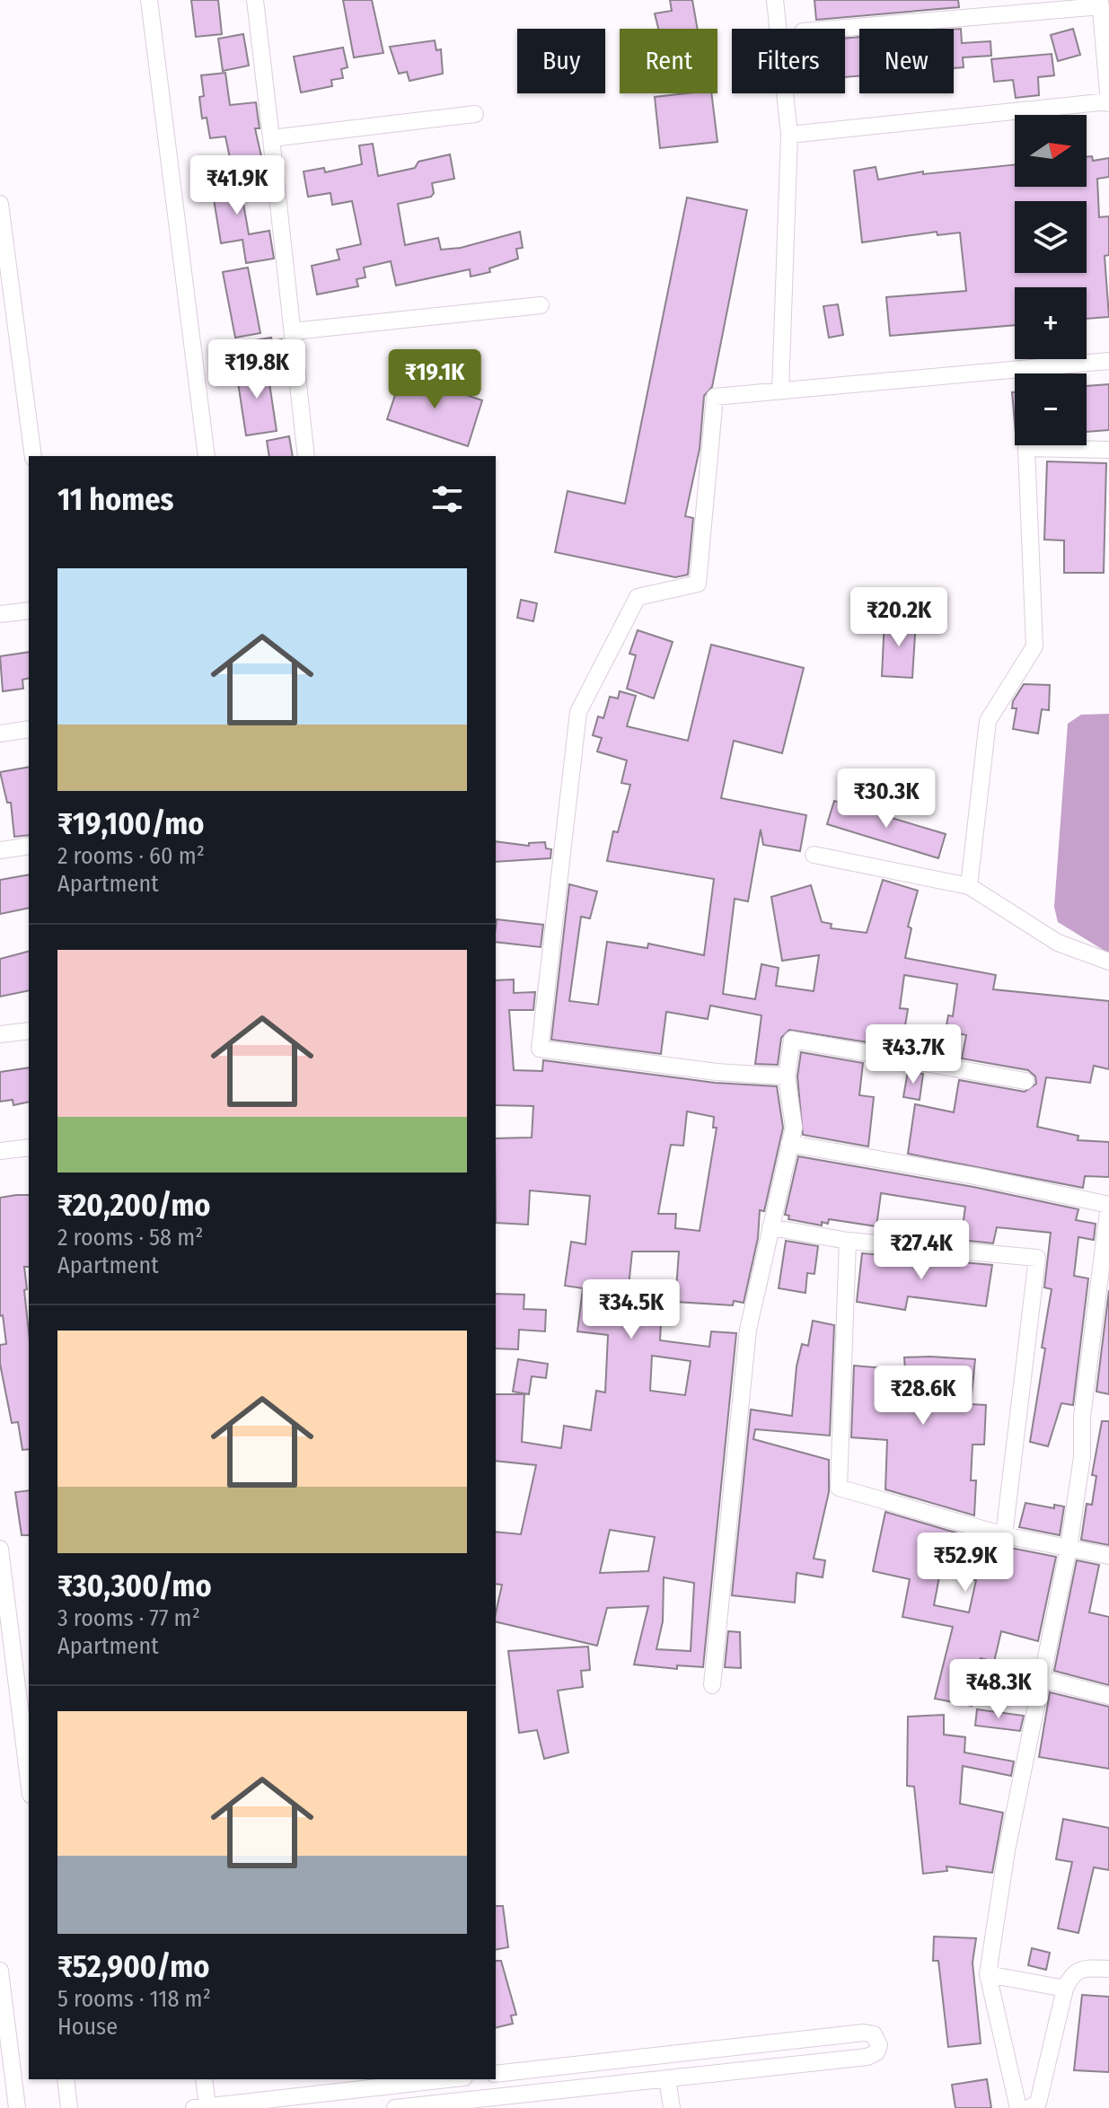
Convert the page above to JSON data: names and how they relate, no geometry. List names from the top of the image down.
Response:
{
  "north": "right",
  "page": {
    "chip": [
      "Buy",
      "Rent",
      "Filters",
      "New"
    ],
    "map_buttons": ["+", "−"],
    "price": [
      "₹41.9K",
      "₹19.8K",
      "₹19.1K",
      "₹20.2K",
      "₹30.3K",
      "₹43.7K",
      "₹27.4K",
      "₹34.5K",
      "₹28.6K",
      "₹52.9K",
      "₹48.3K"
    ],
    "heading": "11 homes",
    "list": [
      {
        "name": "₹19,100/mo",
        "note": "2 rooms · 60 m² · Apartment"
      },
      {
        "name": "₹20,200/mo",
        "note": "2 rooms · 58 m² · Apartment"
      },
      {
        "name": "₹30,300/mo",
        "note": "3 rooms · 77 m² · Apartment"
      },
      {
        "name": "₹52,900/mo",
        "note": "5 rooms · 118 m² · House"
      }
    ]
  }
}
